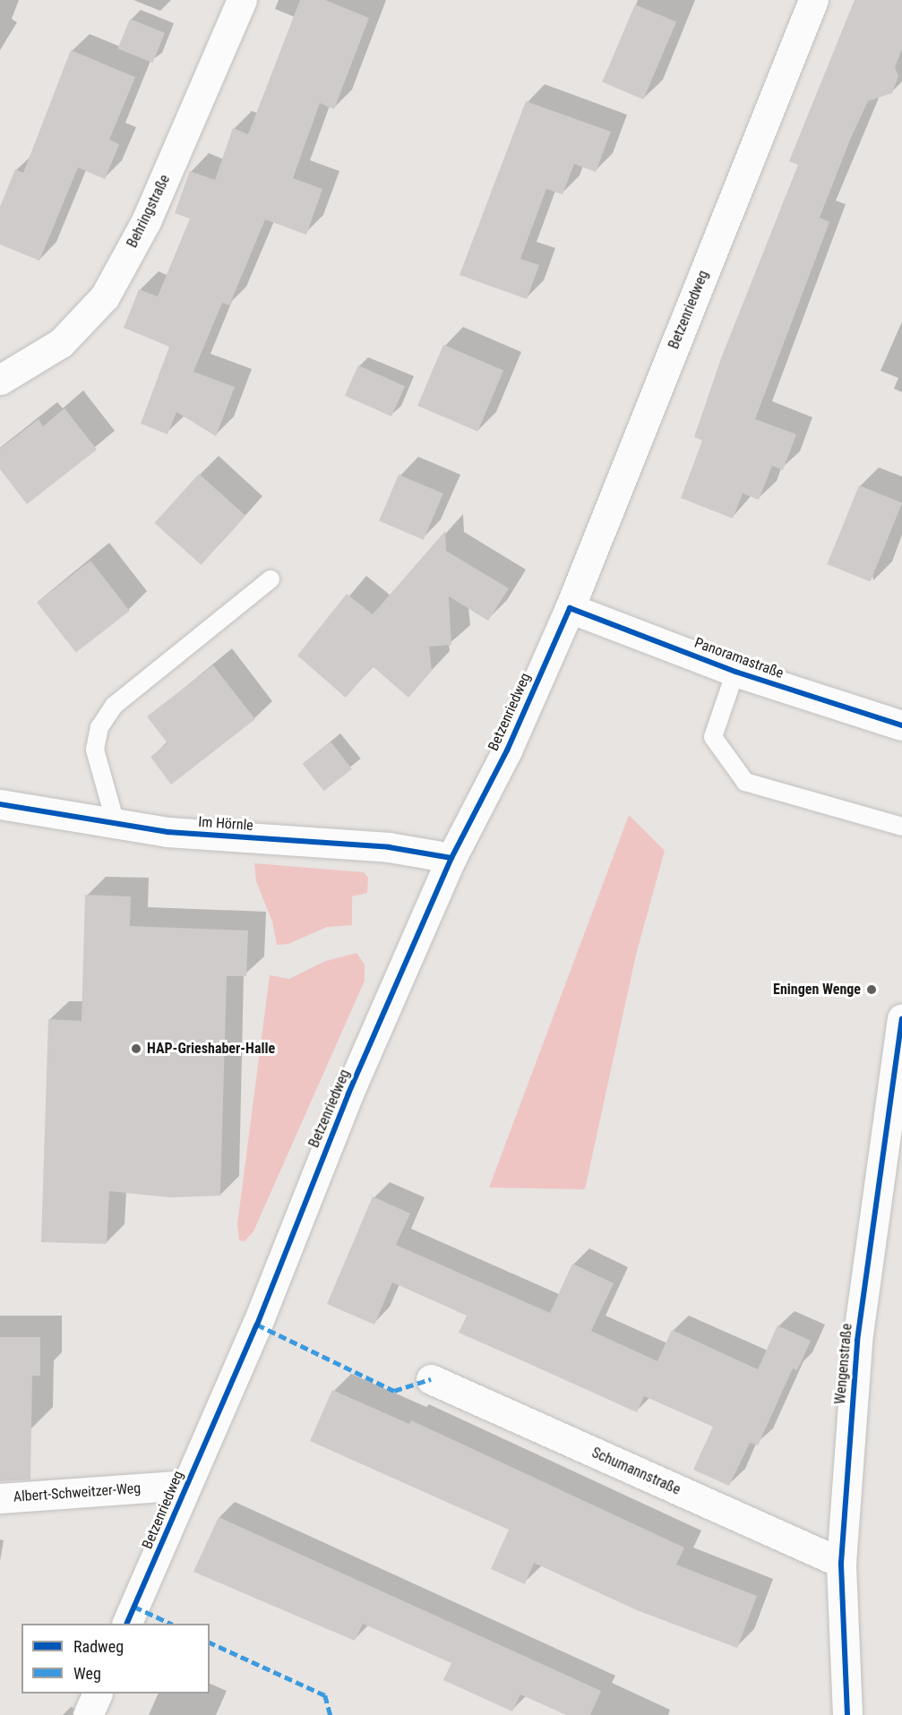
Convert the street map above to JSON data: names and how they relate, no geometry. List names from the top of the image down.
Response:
{
  "streets": {
    "street": [
      "Behringstraße",
      "Betzenriedweg",
      "Panoramastraße",
      "Im Hörnle",
      "Wengenstraße",
      "Schumannstraße",
      "Albert-Schweitzer-Weg"
    ]
  },
  "crossings": [
    ["Betzenriedweg", "Panoramastraße"],
    ["Betzenriedweg", "Im Hörnle"],
    ["Betzenriedweg", "Albert-Schweitzer-Weg"],
    ["Wengenstraße", "Schumannstraße"]
  ],
  "places": ["Eningen Wenge", "HAP-Grieshaber-Halle"],
  "legend": ["Radweg", "Weg"]
}
